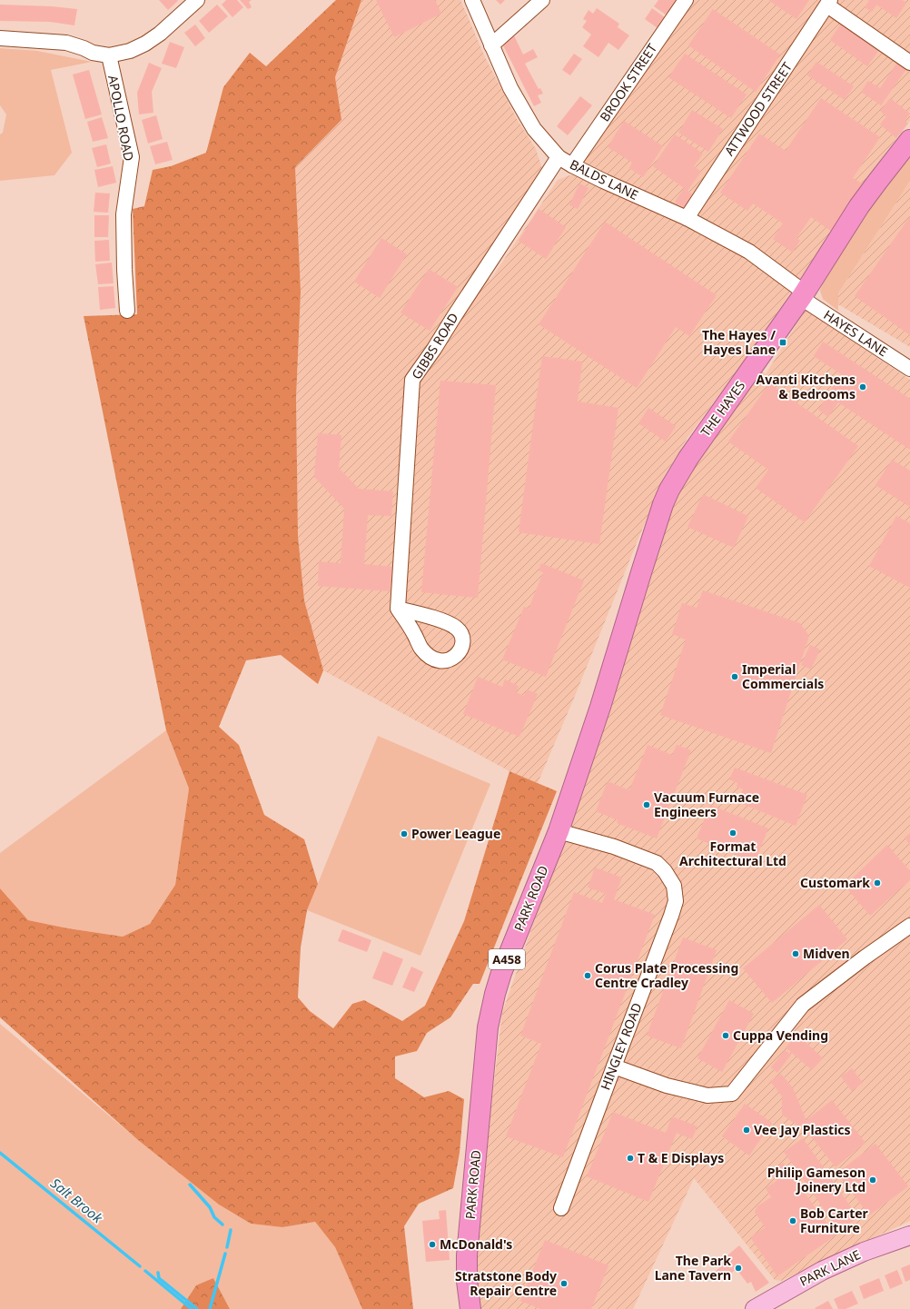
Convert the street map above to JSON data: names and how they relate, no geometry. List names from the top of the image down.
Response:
{
  "streets": {
    "highway": ["THE HAYES", "PARK ROAD", "A458"],
    "main road": ["PARK LANE"],
    "street": [
      "BROOK STREET",
      "ATTWOOD STREET",
      "APOLLO ROAD",
      "BALDS LANE",
      "HAYES LANE",
      "GIBBS ROAD",
      "HINGLEY ROAD"
    ]
  },
  "crossings": [
    ["BROOK STREET", "BALDS LANE"],
    ["ATTWOOD STREET", "BALDS LANE"],
    ["BALDS LANE", "HAYES LANE"],
    ["BALDS LANE", "GIBBS ROAD"],
    ["BALDS LANE", "THE HAYES"],
    ["HAYES LANE", "THE HAYES"],
    ["THE HAYES", "PARK ROAD"],
    ["PARK ROAD", "HINGLEY ROAD"]
  ],
  "water": ["Salt Brook"],
  "places": {
    "transit": ["The Hayes / Hayes Lane"],
    "other": [
      "Avanti Kitchens & Bedrooms",
      "Imperial Commercials",
      "Vacuum Furnace Engineers",
      "Format Architectural Ltd",
      "Power League",
      "Customark",
      "Midven",
      "Corus Plate Processing Centre Cradley",
      "Cuppa Vending",
      "Vee Jay Plastics",
      "T & E Displays",
      "Philip Gameson Joinery Ltd",
      "Bob Carter Furniture",
      "McDonald's",
      "The Park Lane Tavern",
      "Stratstone Body Repair Centre"
    ]
  }
}
